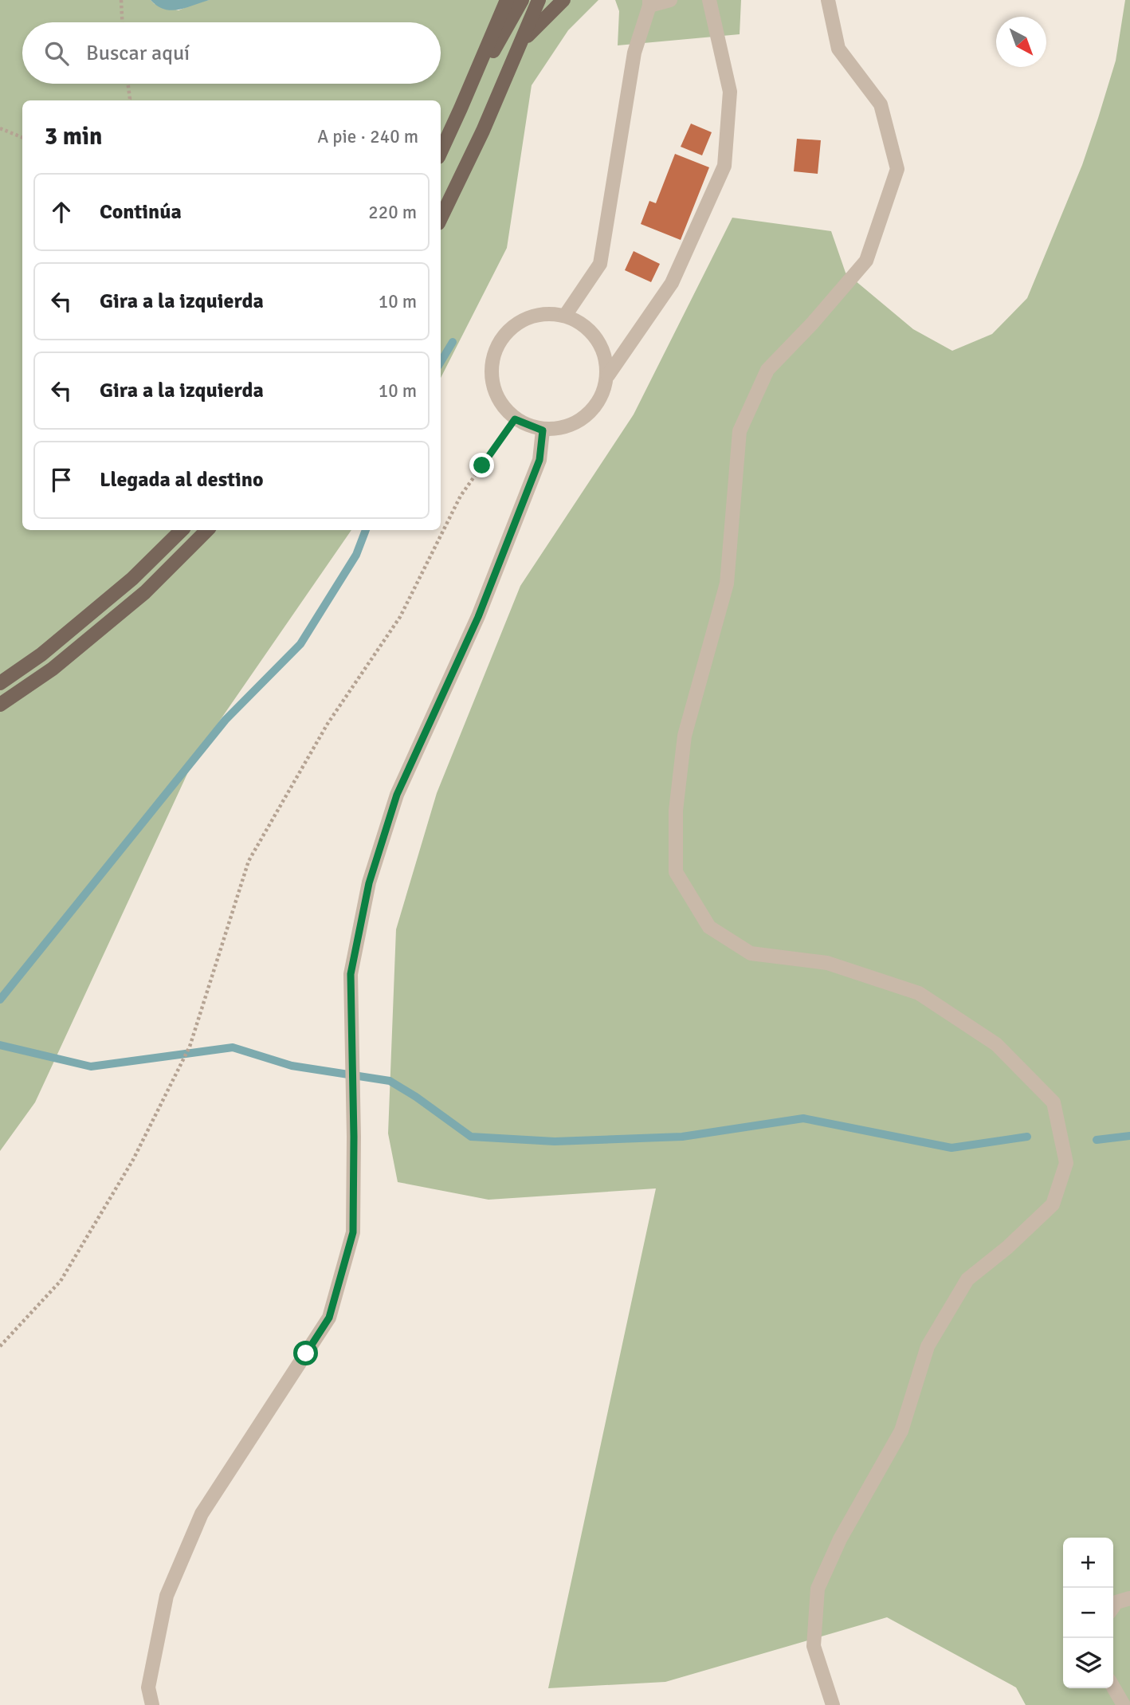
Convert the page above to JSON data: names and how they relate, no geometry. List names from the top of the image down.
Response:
{
  "north": "bottom right",
  "page": {
    "search": "Buscar aquí",
    "heading": ["3 min", "A pie · 240 m"],
    "list": [
      ["Continúa", "220 m"],
      ["Gira a la izquierda", "10 m"],
      ["Gira a la izquierda", "10 m"],
      "Llegada al destino"
    ],
    "map_buttons": ["+", "−"]
  }
}
